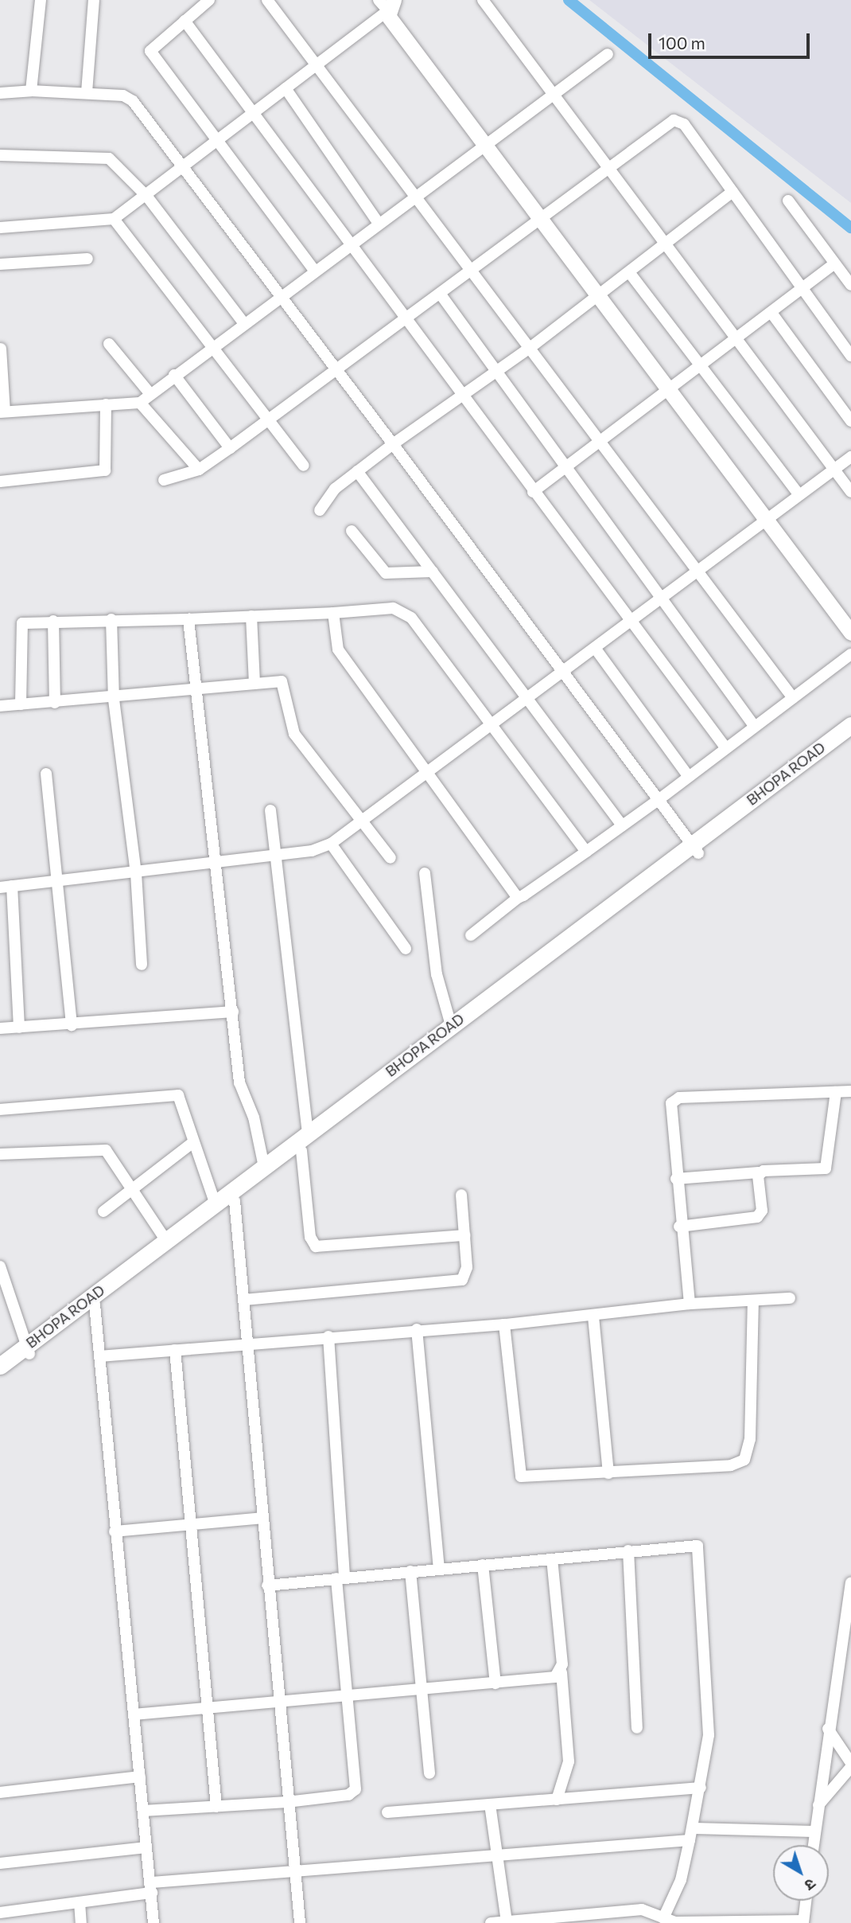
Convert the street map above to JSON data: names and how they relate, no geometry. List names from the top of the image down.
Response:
{
  "streets": {
    "main road": ["BHOPA ROAD"]
  },
  "scale_bar": "100 m",
  "north": "bottom right"
}
